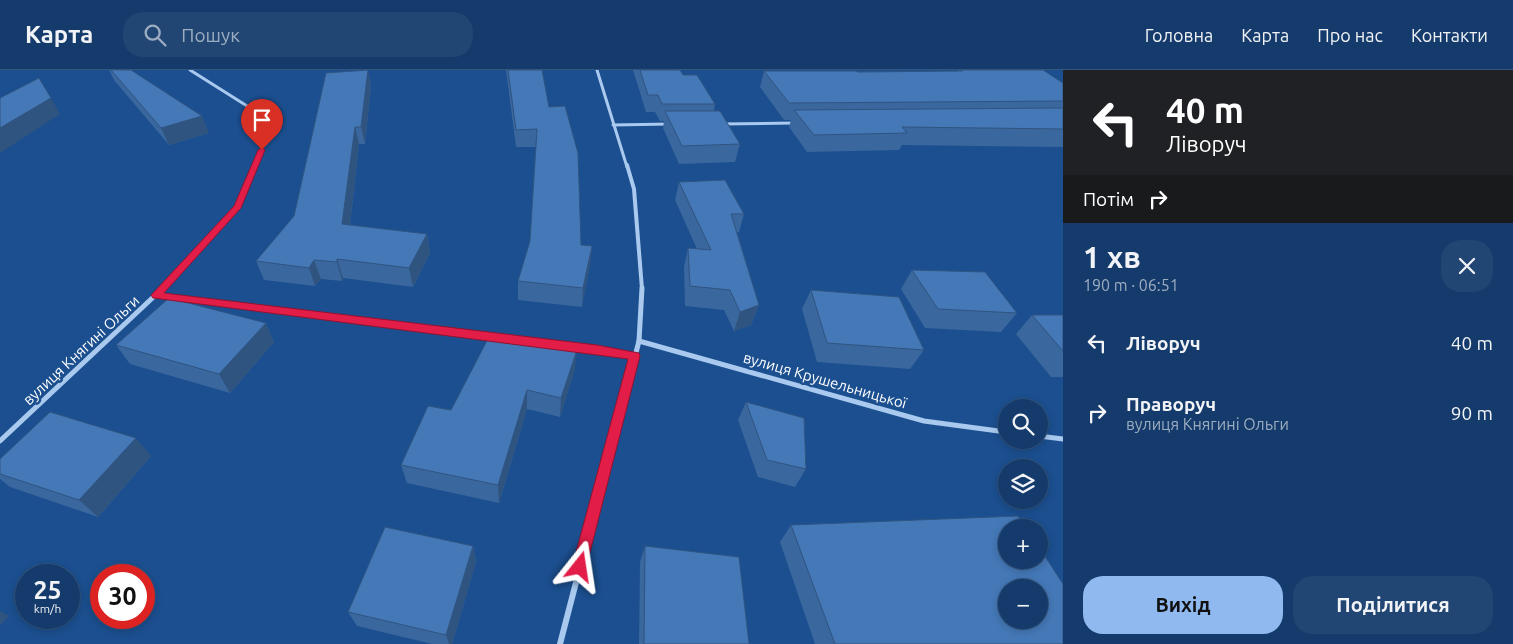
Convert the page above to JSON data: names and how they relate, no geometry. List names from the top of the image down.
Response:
{
  "streets": {
    "street": ["вулиця Княгині Ольги", "вулиця Крушельницької"]
  },
  "page": {
    "header": "Карта",
    "search": "Пошук",
    "nav": [
      "Головна",
      "Карта",
      "Про нас",
      "Контакти"
    ],
    "turn": ["40 m", "Ліворуч"],
    "then": "Потім",
    "heading": ["1 хв", "190 m · 06:51"],
    "list": [
      {
        "name": "Ліворуч",
        "value": "40 m"
      },
      {
        "name": "Праворуч",
        "note": "вулиця Княгині Ольги",
        "value": "90 m"
      }
    ],
    "map_buttons": ["+", "−"],
    "speed": "25 km/h",
    "limit": "30",
    "buttons": ["Вихід", "Поділитися"]
  }
}
